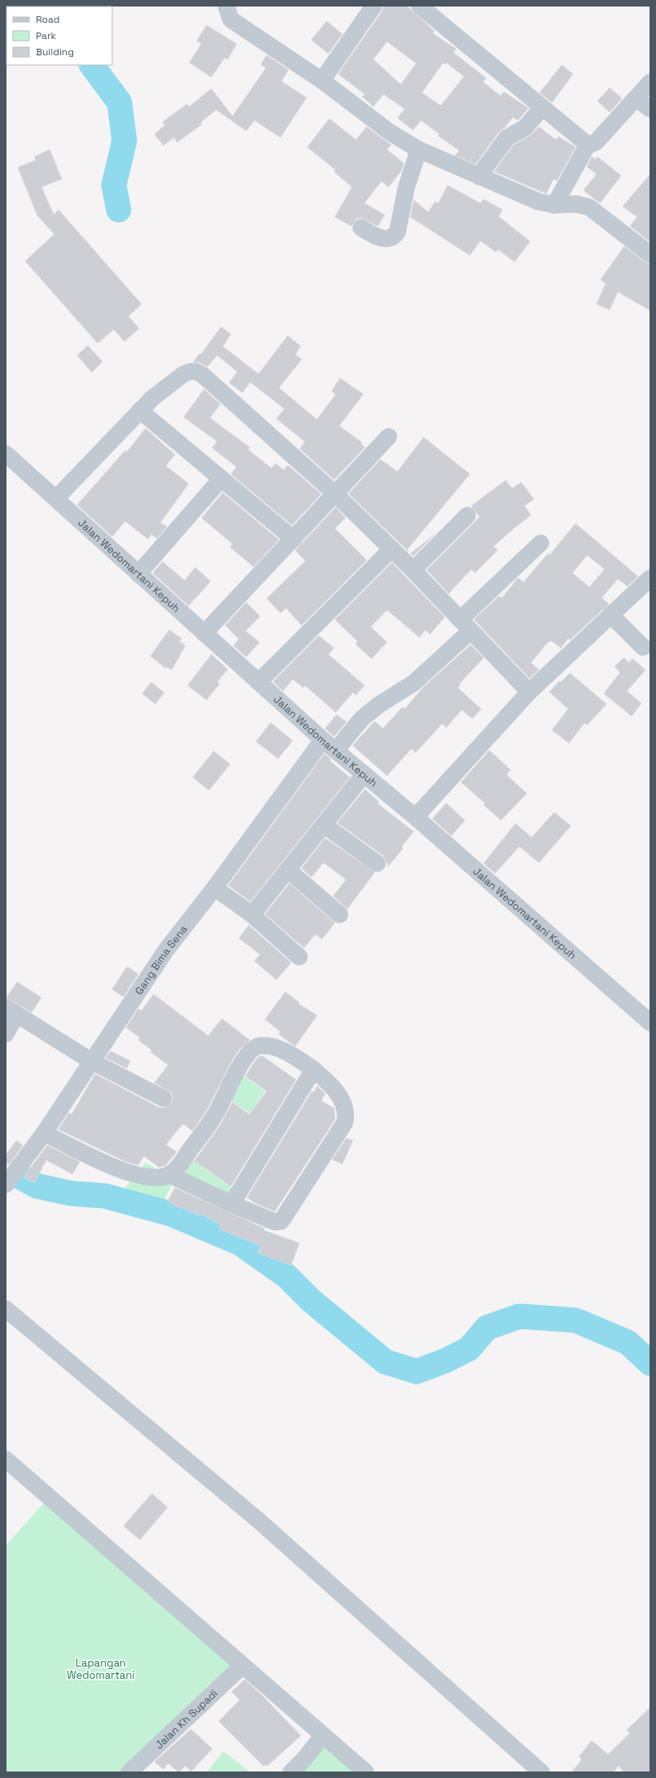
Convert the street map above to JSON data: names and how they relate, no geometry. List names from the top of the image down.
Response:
{
  "streets": {
    "street": ["Jalan Wedomartani Kepuh", "Gang Bima Sena", "Jalan Kh Supadi"]
  },
  "crossings": [
    ["Jalan Wedomartani Kepuh", "Gang Bima Sena"]
  ],
  "parks": ["Lapangan Wedomartani"],
  "legend": ["Road", "Park", "Building"]
}
